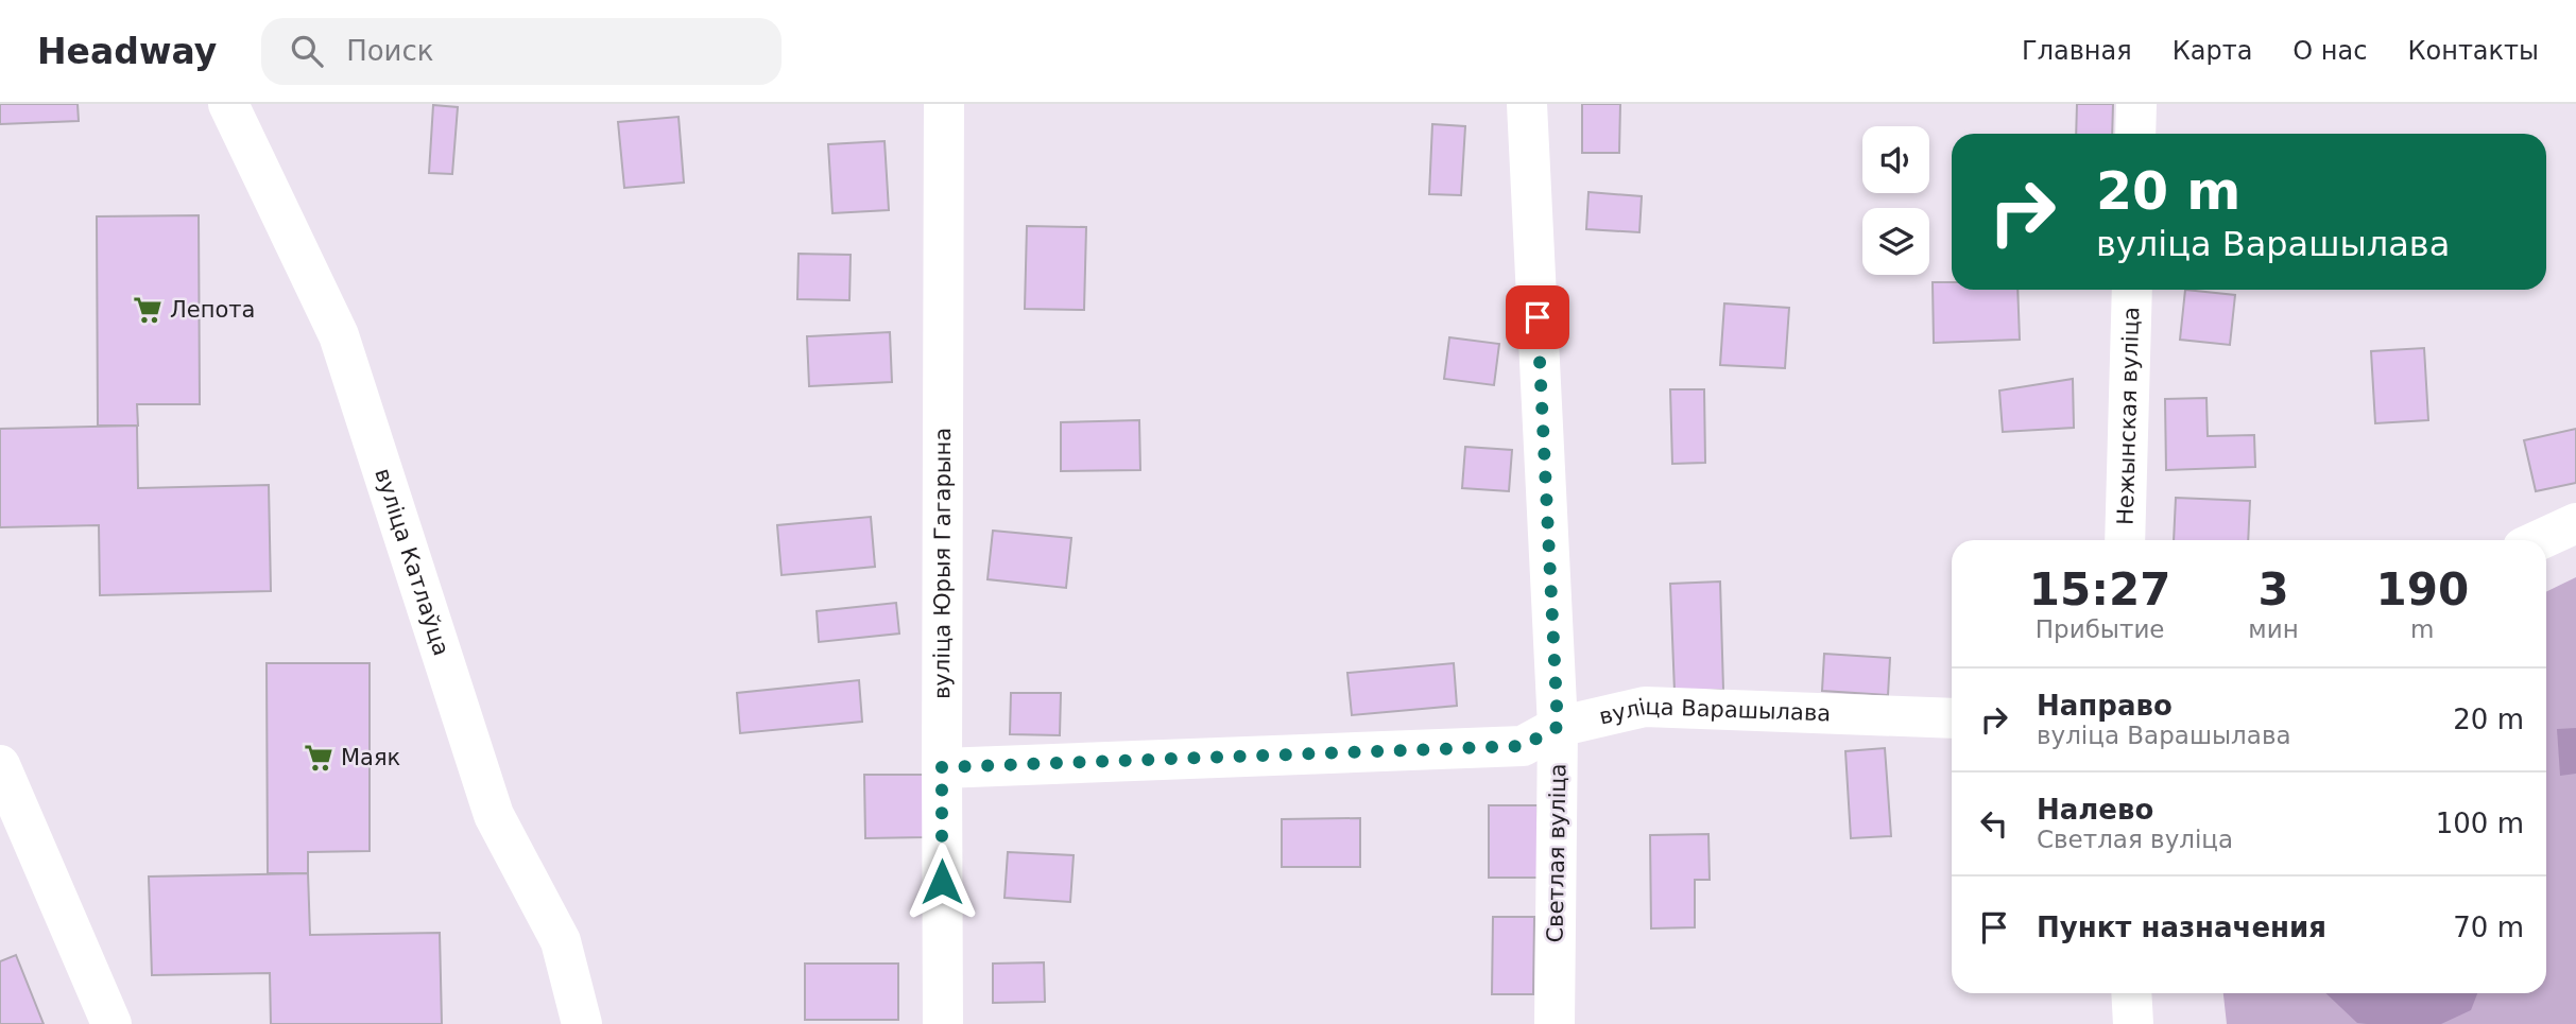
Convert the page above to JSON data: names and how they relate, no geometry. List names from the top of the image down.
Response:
{
  "streets": {
    "street": [
      "Нежынская вуліца",
      "вуліца Катлаўца",
      "вуліца Юрыя Гагарына",
      "вуліца Варашылава",
      "Светлая вуліца"
    ]
  },
  "crossings": [
    ["вуліца Юрыя Гагарына", "вуліца Варашылава"],
    ["вуліца Варашылава", "Светлая вуліца"]
  ],
  "places": {
    "supermarket": ["Лепота", "Маяк"]
  },
  "page": {
    "header": "Headway",
    "search": "Поиск",
    "nav": [
      "Главная",
      "Карта",
      "О нас",
      "Контакты"
    ],
    "turn": ["20 m", "вуліца Варашылава"],
    "eta": [
      "15:27",
      "Прибытие",
      "3",
      "мин",
      "190",
      "m"
    ],
    "list": [
      {
        "name": "Направо",
        "note": "вуліца Варашылава",
        "value": "20 m"
      },
      {
        "name": "Налево",
        "note": "Светлая вуліца",
        "value": "100 m"
      },
      {
        "name": "Пункт назначения",
        "value": "70 m"
      }
    ]
  }
}
